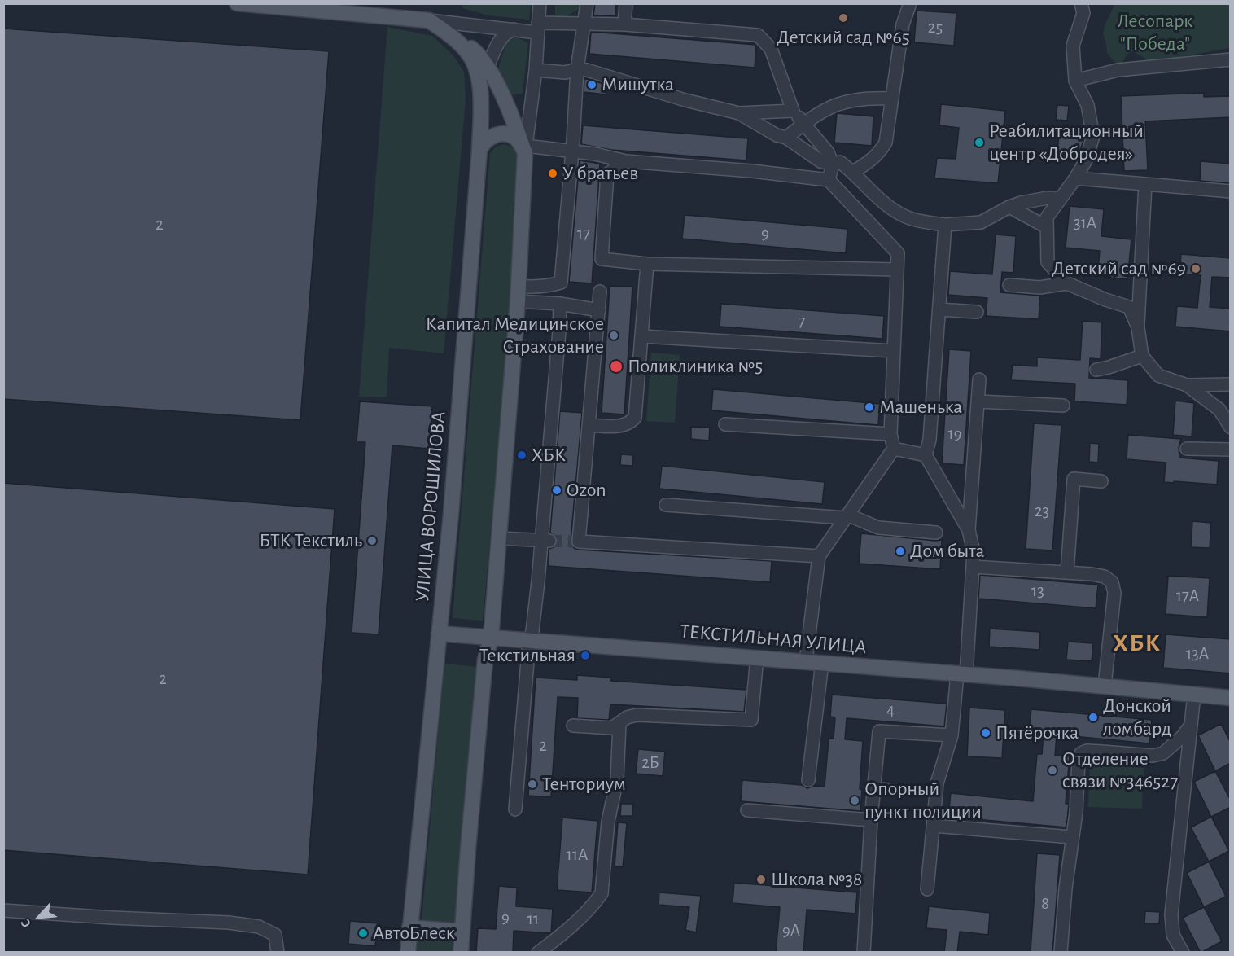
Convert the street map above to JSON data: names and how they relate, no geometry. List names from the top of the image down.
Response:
{
  "streets": {
    "main road": ["УЛИЦА ВОРОШИЛОВА", "ТЕКСТИЛЬНАЯ УЛИЦА"]
  },
  "crossings": [
    ["УЛИЦА ВОРОШИЛОВА", "ТЕКСТИЛЬНАЯ УЛИЦА"]
  ],
  "districts": ["ХБК"],
  "parks": ["Лесопарк \"Победа\""],
  "places": [
    "Детский сад №65",
    "Мишутка",
    "Реабилитационный центр «Добродея»",
    "У братьев",
    "Детский сад №69",
    "Капитал Медицинское Страхование",
    "Поликлиника №5",
    "Машенька",
    "ХБК",
    "Ozon",
    "БТК Текстиль",
    "Дом быта",
    "Текстильная",
    "Донской ломбард",
    "Пятёрочка",
    "Отделение связи №346527",
    "Тенториум",
    "Опорный пункт полиции",
    "Школа №38",
    "АвтоБлеск"
  ],
  "house_numbers": [
    "25",
    "31А",
    "2",
    "17",
    "9",
    "7",
    "19",
    "23",
    "13",
    "17А",
    "13А",
    "2",
    "4",
    "2",
    "2Б",
    "11А",
    "8",
    "9",
    "11",
    "9А"
  ],
  "north": "bottom left"
}
